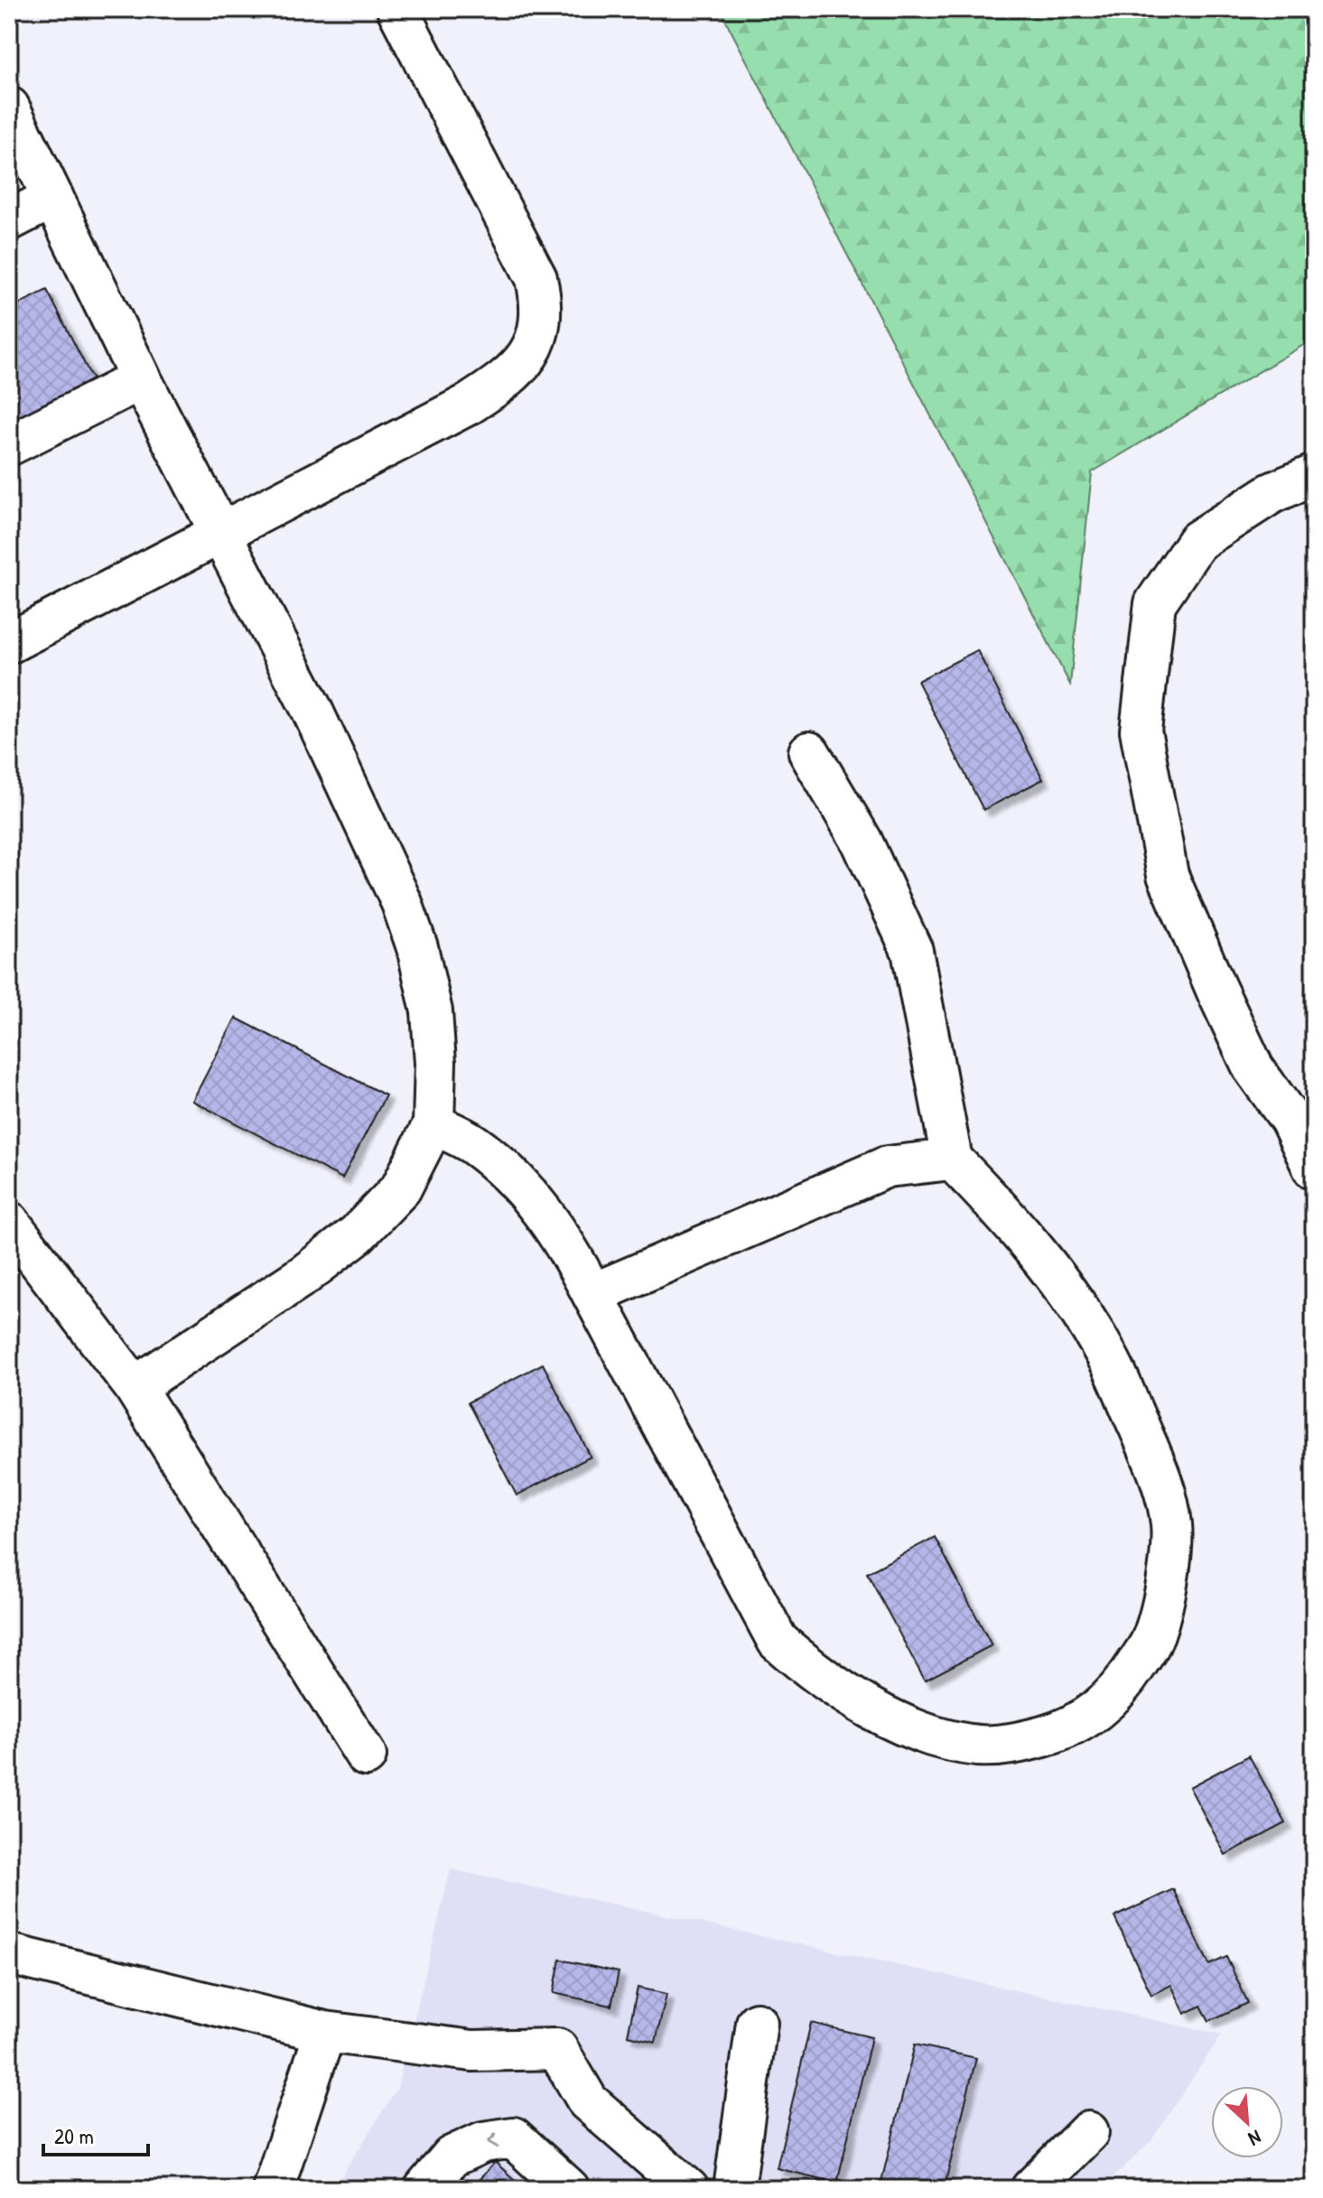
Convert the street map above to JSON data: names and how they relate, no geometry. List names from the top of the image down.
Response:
{
  "scale_bar": "20 m",
  "north": "bottom right"
}
